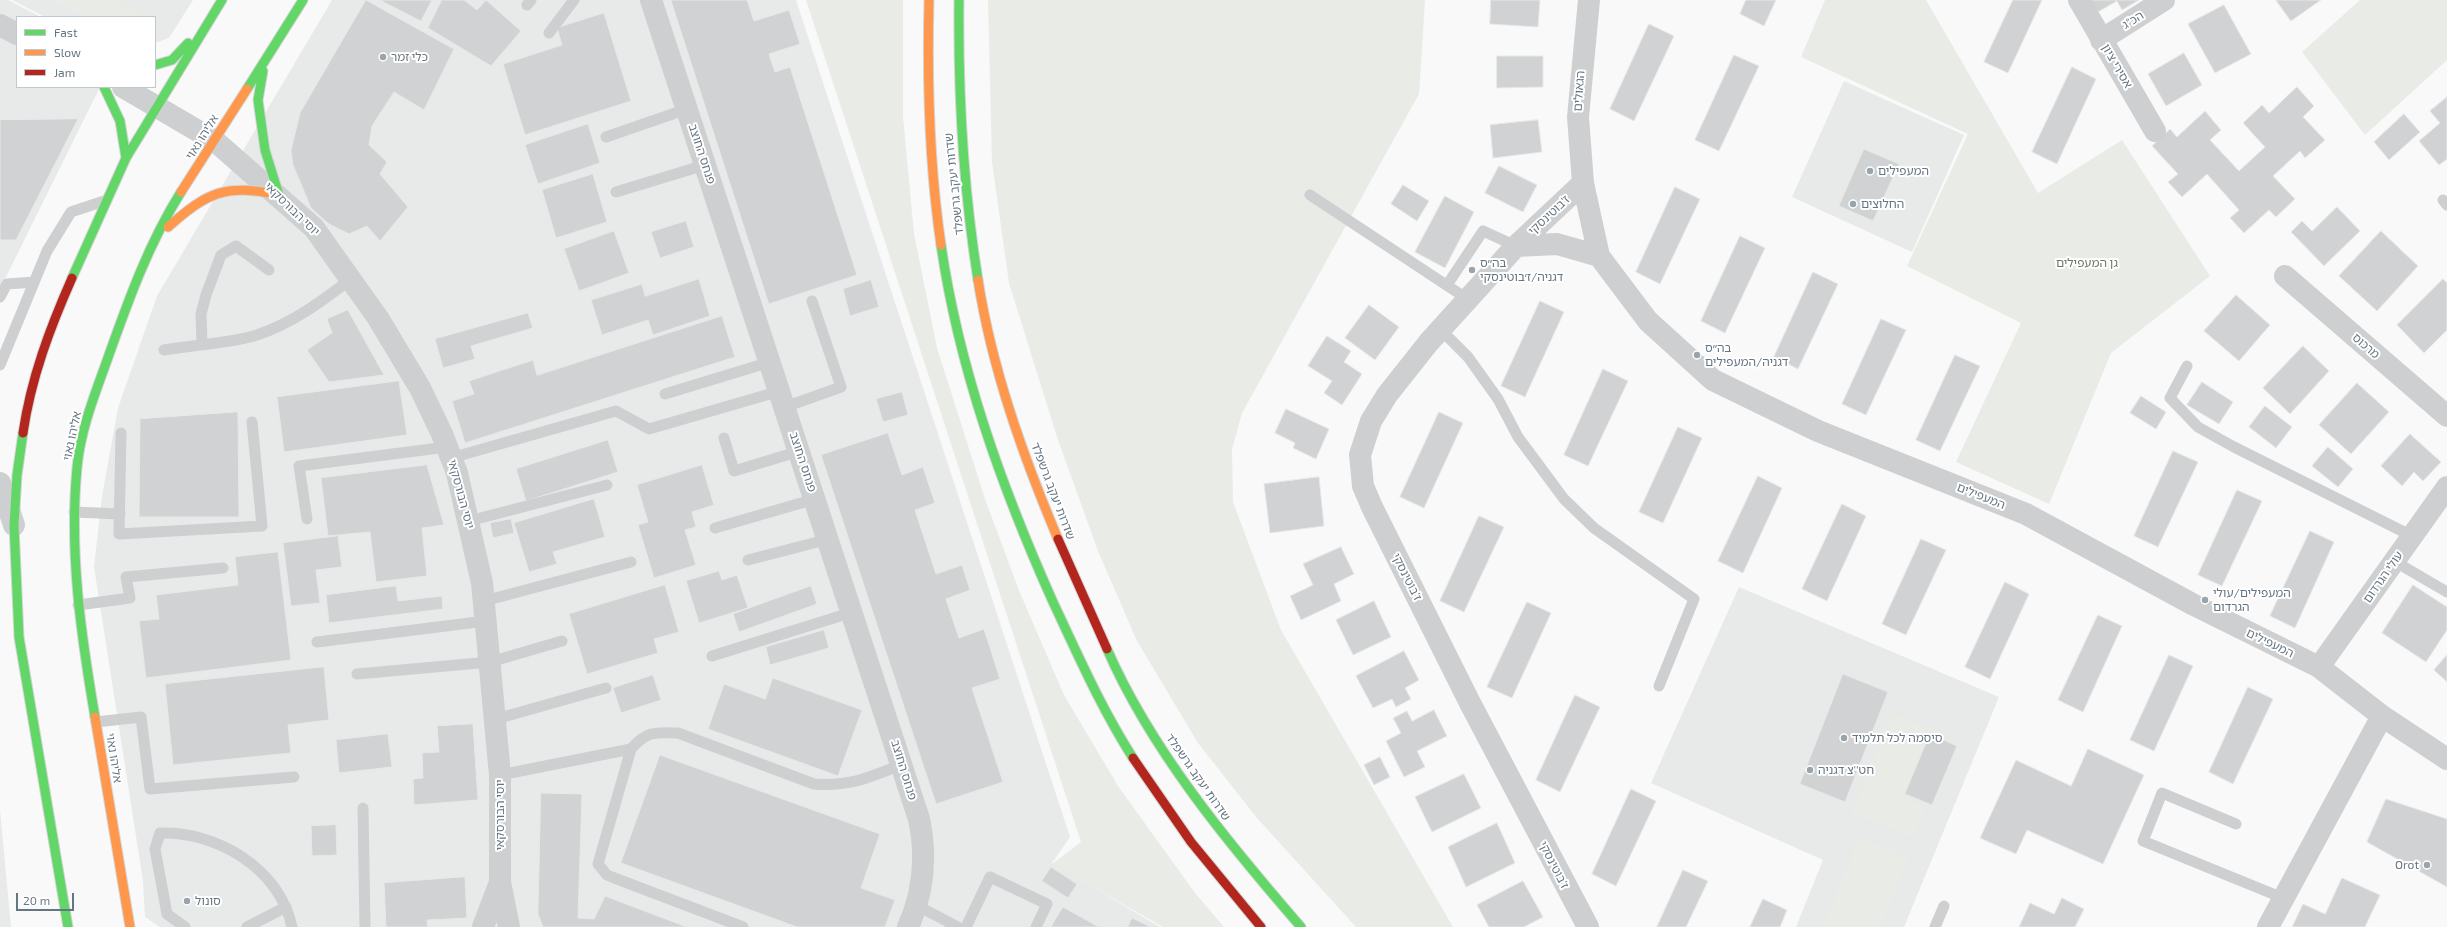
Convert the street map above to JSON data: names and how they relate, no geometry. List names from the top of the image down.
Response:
{
  "streets": {
    "main road": ["אליהו נאוי", "שדרות יעקב גרשפלד"],
    "street": [
      "הכ\"ג",
      "אסירי ציון",
      "הגאולים",
      "פנחס החוצב",
      "יוסי הבורסקאי",
      "ז'בוטינסקי",
      "מרכוס",
      "המעפילים",
      "עולי הגרדום"
    ]
  },
  "crossings": [
    ["הכ\"ג", "אסירי ציון"],
    ["הגאולים", "ז'בוטינסקי"],
    ["הגאולים", "המעפילים"],
    ["אליהו נאוי", "יוסי הבורסקאי"],
    ["ז'בוטינסקי", "המעפילים"],
    ["המעפילים", "עולי הגרדום"]
  ],
  "parks": ["גן המעפילים"],
  "places": [
    "כלי זמר",
    "המעפילים",
    "החלוצים",
    "בה״ס דגניה/ז׳בוטינסקי",
    "בה״ס דגניה/המעפילים",
    "המעפילים/עולי הגרדום",
    "סיסמה לכל תלמיד",
    "חט''צ דגניה",
    "Orot",
    "סונול"
  ],
  "legend": ["Fast", "Slow", "Jam"],
  "scale_bar": "20 m"
}
